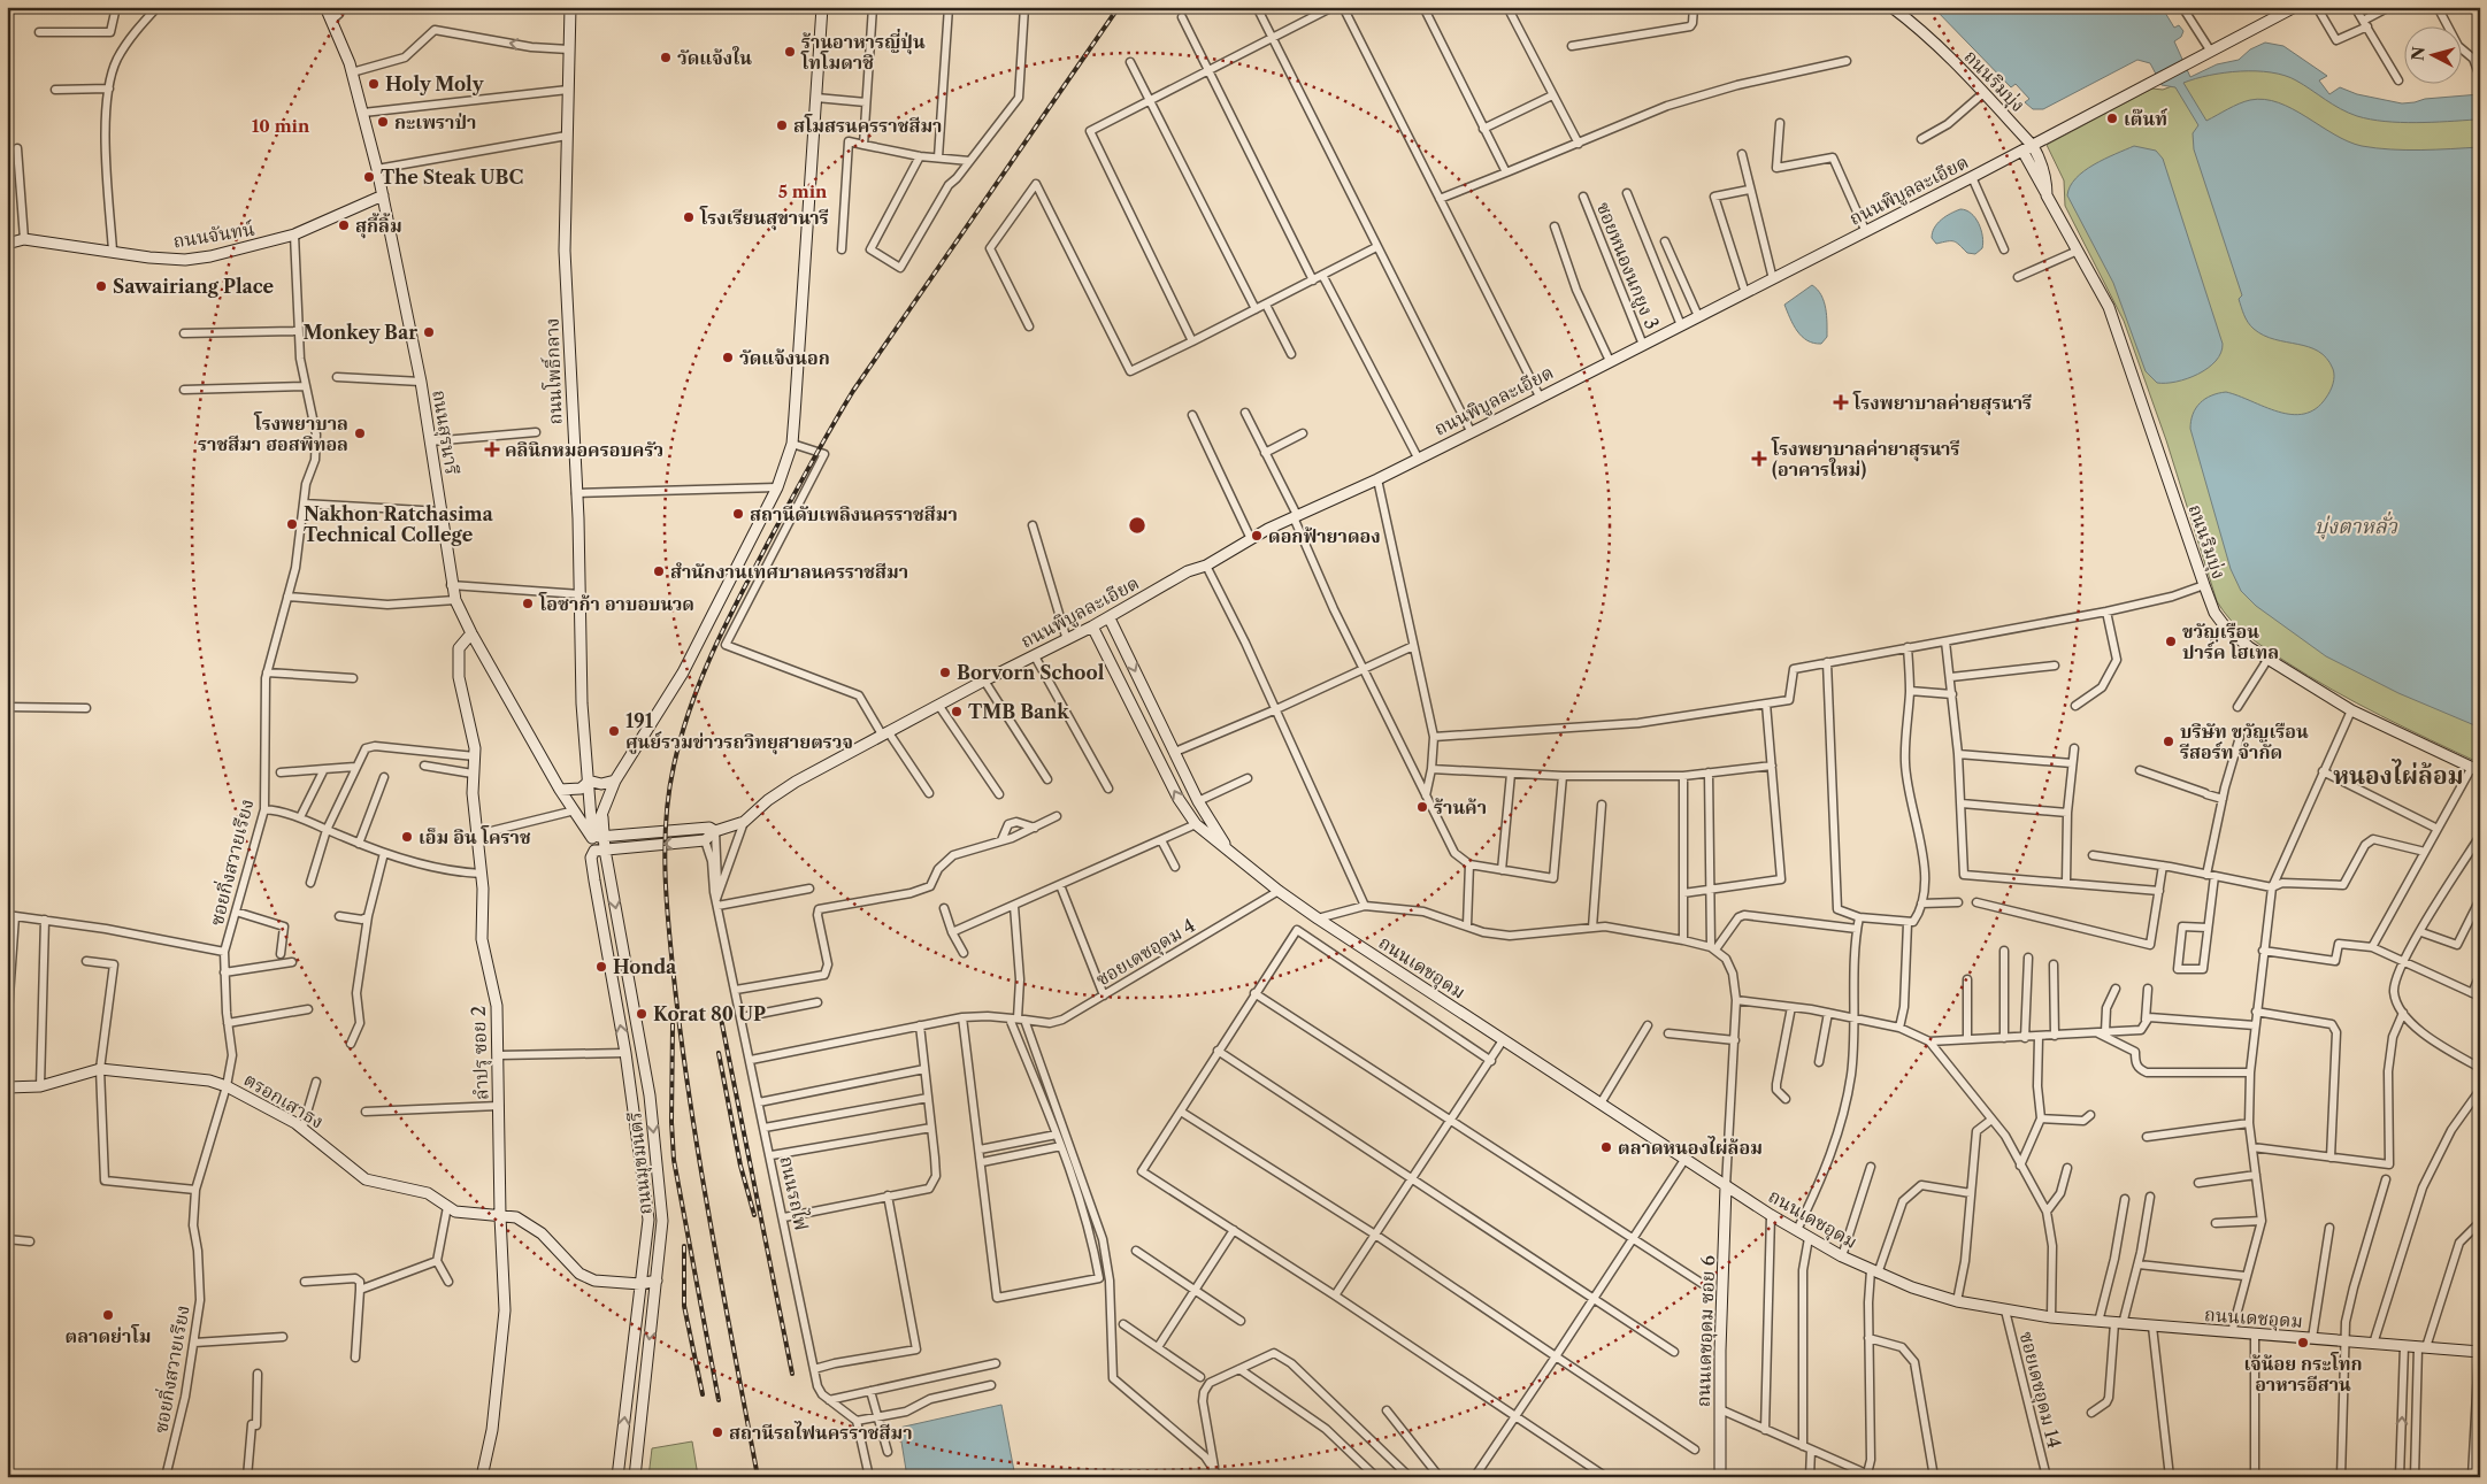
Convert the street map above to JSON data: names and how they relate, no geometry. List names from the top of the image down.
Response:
{
  "streets": {
    "main road": [
      "ถนนริมบุ่ง",
      "ถนนพิบูลละเอียด",
      "ถนนจันทน์",
      "ถนนโพธิ์กลาง",
      "ถนนสุรนารี",
      "ถนนเดชอุดม",
      "ลำปรุ ซอย 2",
      "ตรอกเสาธง",
      "ถนนมุขมนตรี",
      "ถนนเดชอุดม ซอย 6"
    ],
    "street": [
      "ซอยหนองนกยูง 3",
      "ซอยกิ่งสวายเรียง",
      "ซอยเดชอุดม 4",
      "ถนนรถไฟ",
      "ซอยเดชอุดม 14"
    ]
  },
  "crossings": [
    ["ถนนริมบุ่ง", "ถนนพิบูลละเอียด"],
    ["ถนนพิบูลละเอียด", "ซอยหนองนกยูง 3"],
    ["ถนนพิบูลละเอียด", "ถนนโพธิ์กลาง"],
    ["ถนนพิบูลละเอียด", "ถนนสุรนารี"],
    ["ถนนพิบูลละเอียด", "ถนนเดชอุดม"],
    ["ถนนพิบูลละเอียด", "ถนนรถไฟ"],
    ["ถนนจันทน์", "ถนนสุรนารี"],
    ["ถนนจันทน์", "ซอยกิ่งสวายเรียง"],
    ["ถนนโพธิ์กลาง", "ถนนสุรนารี"],
    ["ถนนโพธิ์กลาง", "ถนนมุขมนตรี"],
    ["ถนนสุรนารี", "ลำปรุ ซอย 2"],
    ["ซอยกิ่งสวายเรียง", "ตรอกเสาธง"],
    ["ซอยเดชอุดม 4", "ถนนเดชอุดม"],
    ["ซอยเดชอุดม 4", "ถนนรถไฟ"],
    ["ถนนเดชอุดม", "ถนนเดชอุดม ซอย 6"],
    ["ถนนเดชอุดม", "ซอยเดชอุดม 14"],
    ["ลำปรุ ซอย 2", "ตรอกเสาธง"],
    ["ตรอกเสาธง", "ถนนมุขมนตรี"]
  ],
  "districts": ["หนองไผ่ล้อม"],
  "water": ["บุ่งตาหลั่ว"],
  "places": {
    "other": [
      "ร้านอาหารญี่ปุ่น โทโมดาชิ",
      "วัดแจ้งใน",
      "Holy Moly",
      "เต๊นท์",
      "กะเพราป่า",
      "สโมสรนครราชสีมา",
      "The Steak UBC",
      "โรงเรียนสุขานารี",
      "สุกี้ลิ้ม",
      "Sawairiang Place",
      "Monkey Bar",
      "วัดแจ้งนอก",
      "โรงพยาบาล ราชสีมา ฮอสพิทอล",
      "สถานีดับเพลิงนครราชสีมา",
      "Nakhon Ratchasima Technical College",
      "ดอกฟ้ายาดอง",
      "สำนักงานเทศบาลนครราชสีมา",
      "โอซาก้า อาบอบนวด",
      "ขวัญเรือน ปาร์ค โฮเทล",
      "Borvorn School",
      "TMB Bank",
      "191 ศูนย์รวมข่าวรถวิทยุสายตรวจ",
      "บริษัท ขวัญเรือน รีสอร์ท จำกัด",
      "ร้านค้า",
      "เอ็ม อิน โคราช",
      "Honda",
      "Korat 80 UP",
      "ตลาดหนองไผ่ล้อม",
      "ตลาดย่าโม",
      "เจ้น้อย กระโทก อาหารอีสาน",
      "สถานีรถไฟนครราชสีมา"
    ],
    "health": ["โรงพยาบาลค่ายสุรนารี", "คลินิกหมอครอบครัว", "โรงพยาบาลค่ายาสุรนารี (อาคารใหม่)"]
  },
  "north": "left",
  "rings": ["10 min", "5 min"]
}
